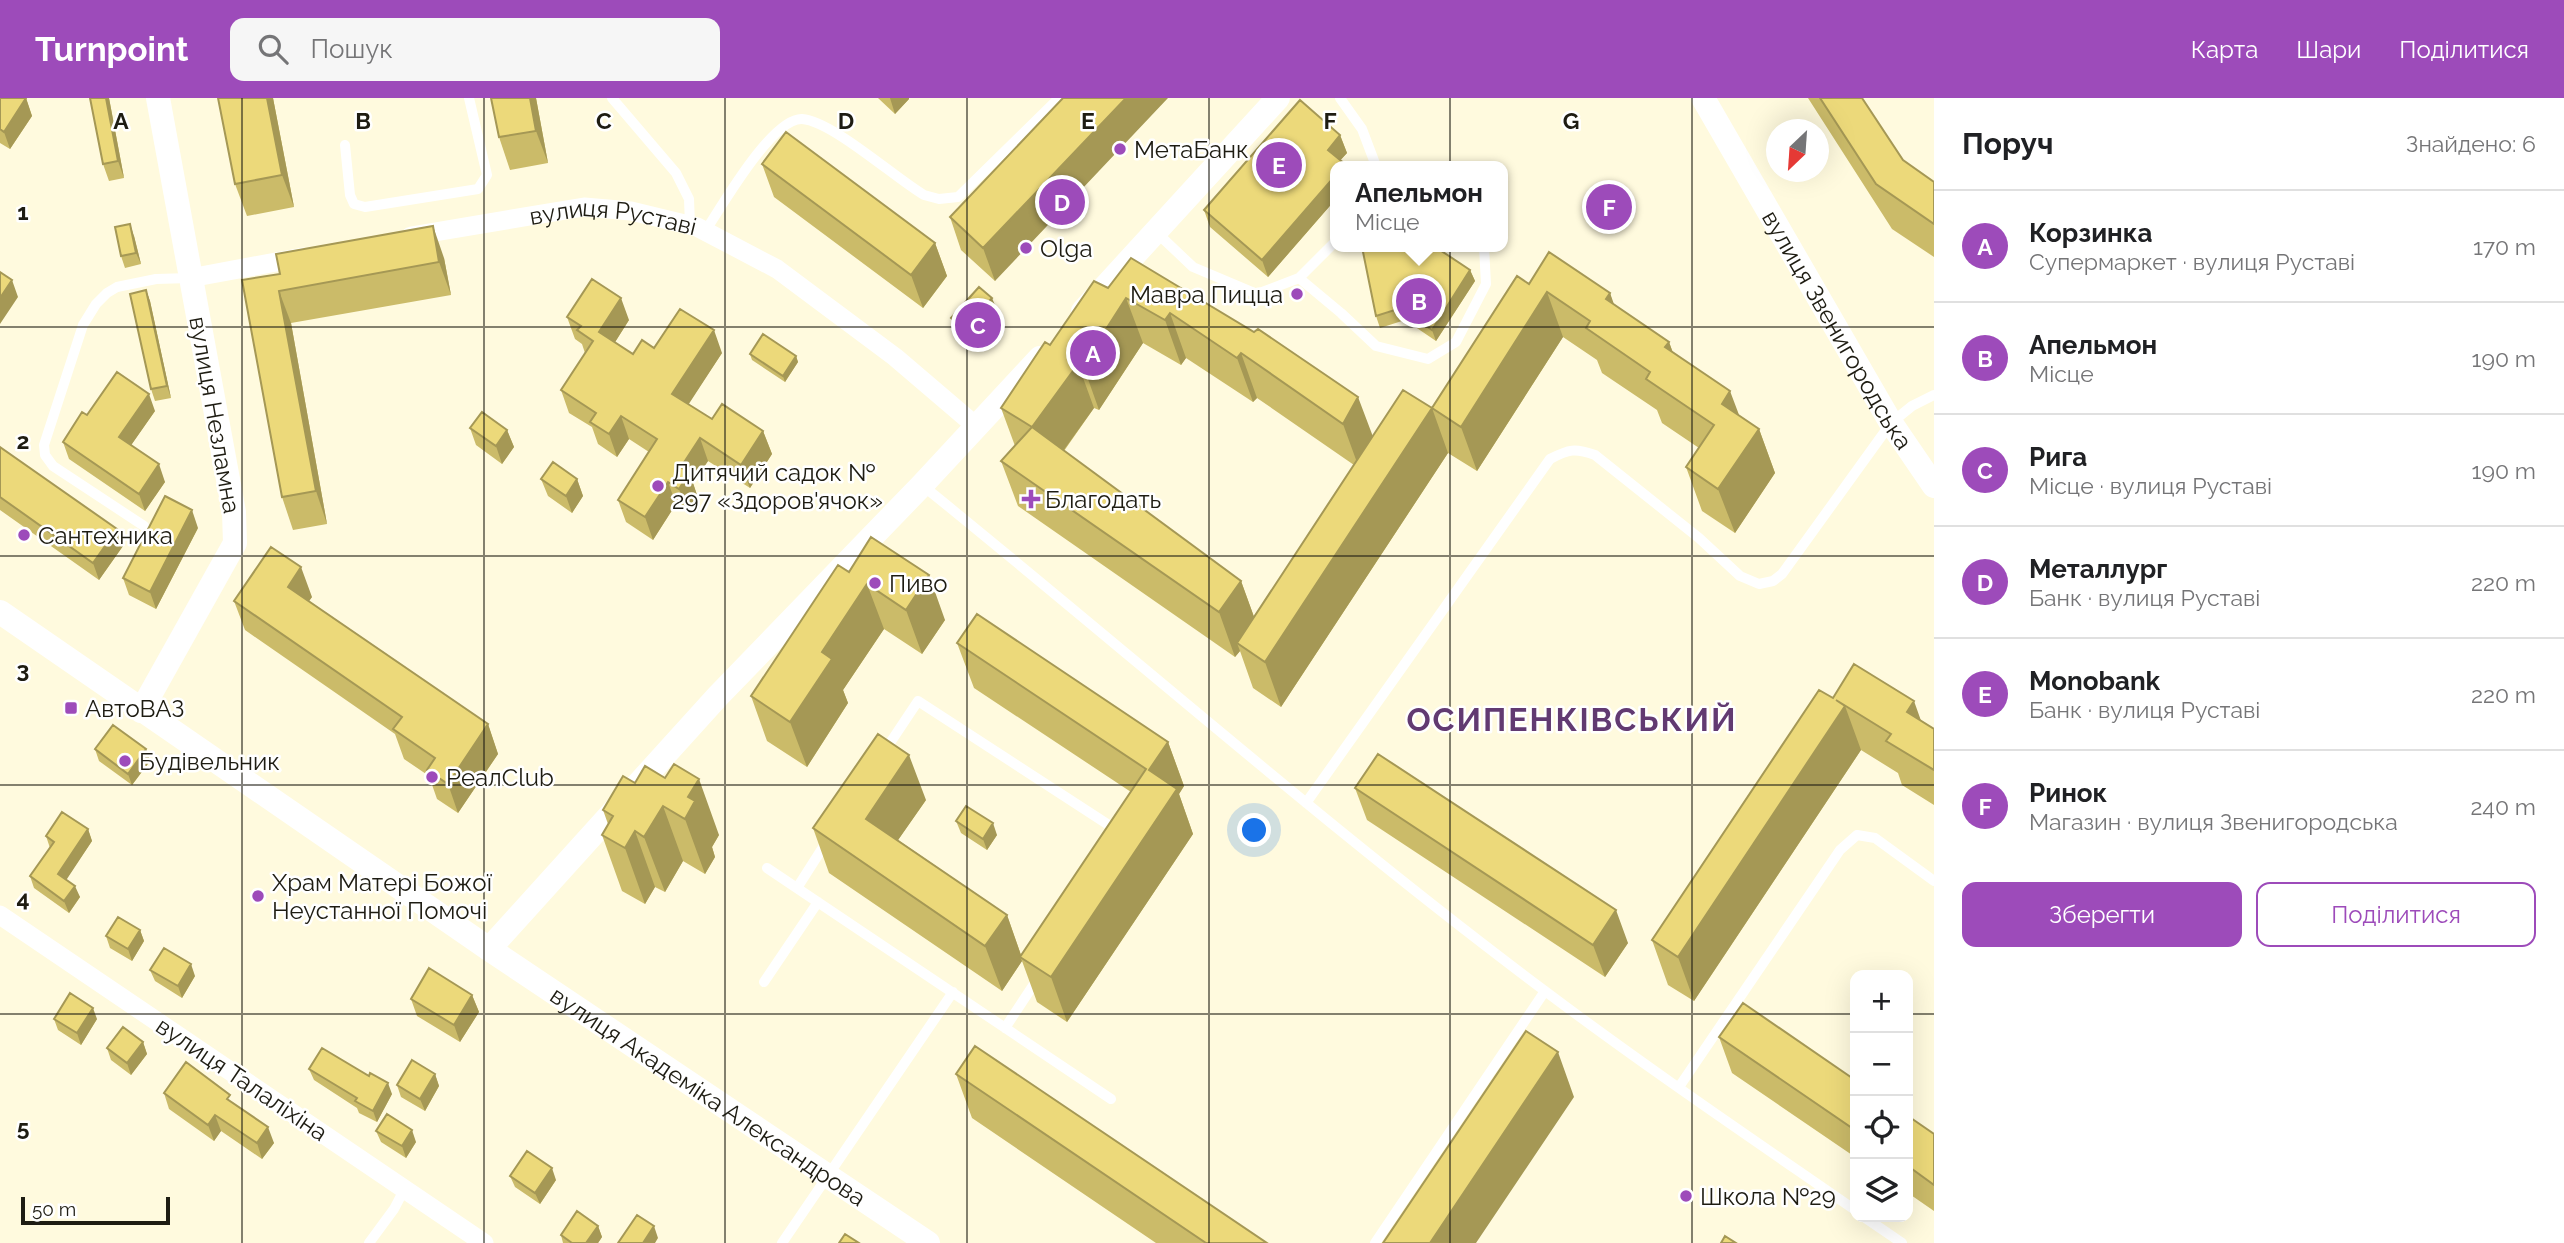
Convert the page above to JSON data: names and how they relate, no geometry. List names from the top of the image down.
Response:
{
  "streets": {
    "street": [
      "вулиця Руставі",
      "вулиця Звенигородська",
      "вулиця Незламна",
      "вулиця Талаліхіна",
      "вулиця Академіка Александрова"
    ]
  },
  "crossings": [
    ["вулиця Незламна", "вулиця Академіка Александрова"]
  ],
  "districts": ["ОСИПЕНКІВСЬКИЙ"],
  "places": {
    "other": [
      "МетаБанк",
      "Olga",
      "Мавра Пицца",
      "Дитячий садок № 297 «Здоров'ячок»",
      "Сантехника",
      "Пиво",
      "Будівельник",
      "РеалClub",
      "Храм Матері Божої Неустанної Помочі",
      "Школа №29"
    ],
    "health": ["Благодать"],
    "transit": ["АвтоВАЗ"]
  },
  "scale_bar": "50 m",
  "north": "bottom left",
  "page": {
    "header": "Turnpoint",
    "search": "Пошук",
    "nav": ["Карта", "Шари", "Поділитися"],
    "heading": ["Поруч", "Знайдено: 6"],
    "pins": [
      "E",
      "D",
      "F",
      "B",
      "C",
      "A"
    ],
    "popup": ["Апельмон", "Місце"],
    "list": [
      {
        "mark": "A",
        "name": "Корзинка",
        "note": "Супермаркет · вулиця Руставі",
        "value": "170 m"
      },
      {
        "mark": "B",
        "name": "Апельмон",
        "note": "Місце",
        "value": "190 m"
      },
      {
        "mark": "C",
        "name": "Рига",
        "note": "Місце · вулиця Руставі",
        "value": "190 m"
      },
      {
        "mark": "D",
        "name": "Металлург",
        "note": "Банк · вулиця Руставі",
        "value": "220 m"
      },
      {
        "mark": "E",
        "name": "Monobank",
        "note": "Банк · вулиця Руставі",
        "value": "220 m"
      },
      {
        "mark": "F",
        "name": "Ринок",
        "note": "Магазин · вулиця Звенигородська",
        "value": "240 m"
      }
    ],
    "buttons": ["Зберегти", "Поділитися"],
    "map_buttons": ["+", "−"],
    "scale": "50 m"
  },
  "grid": {
    "columns": [
      "A",
      "B",
      "C",
      "D",
      "E",
      "F",
      "G"
    ],
    "rows": [
      "1",
      "2",
      "3",
      "4",
      "5"
    ]
  }
}
